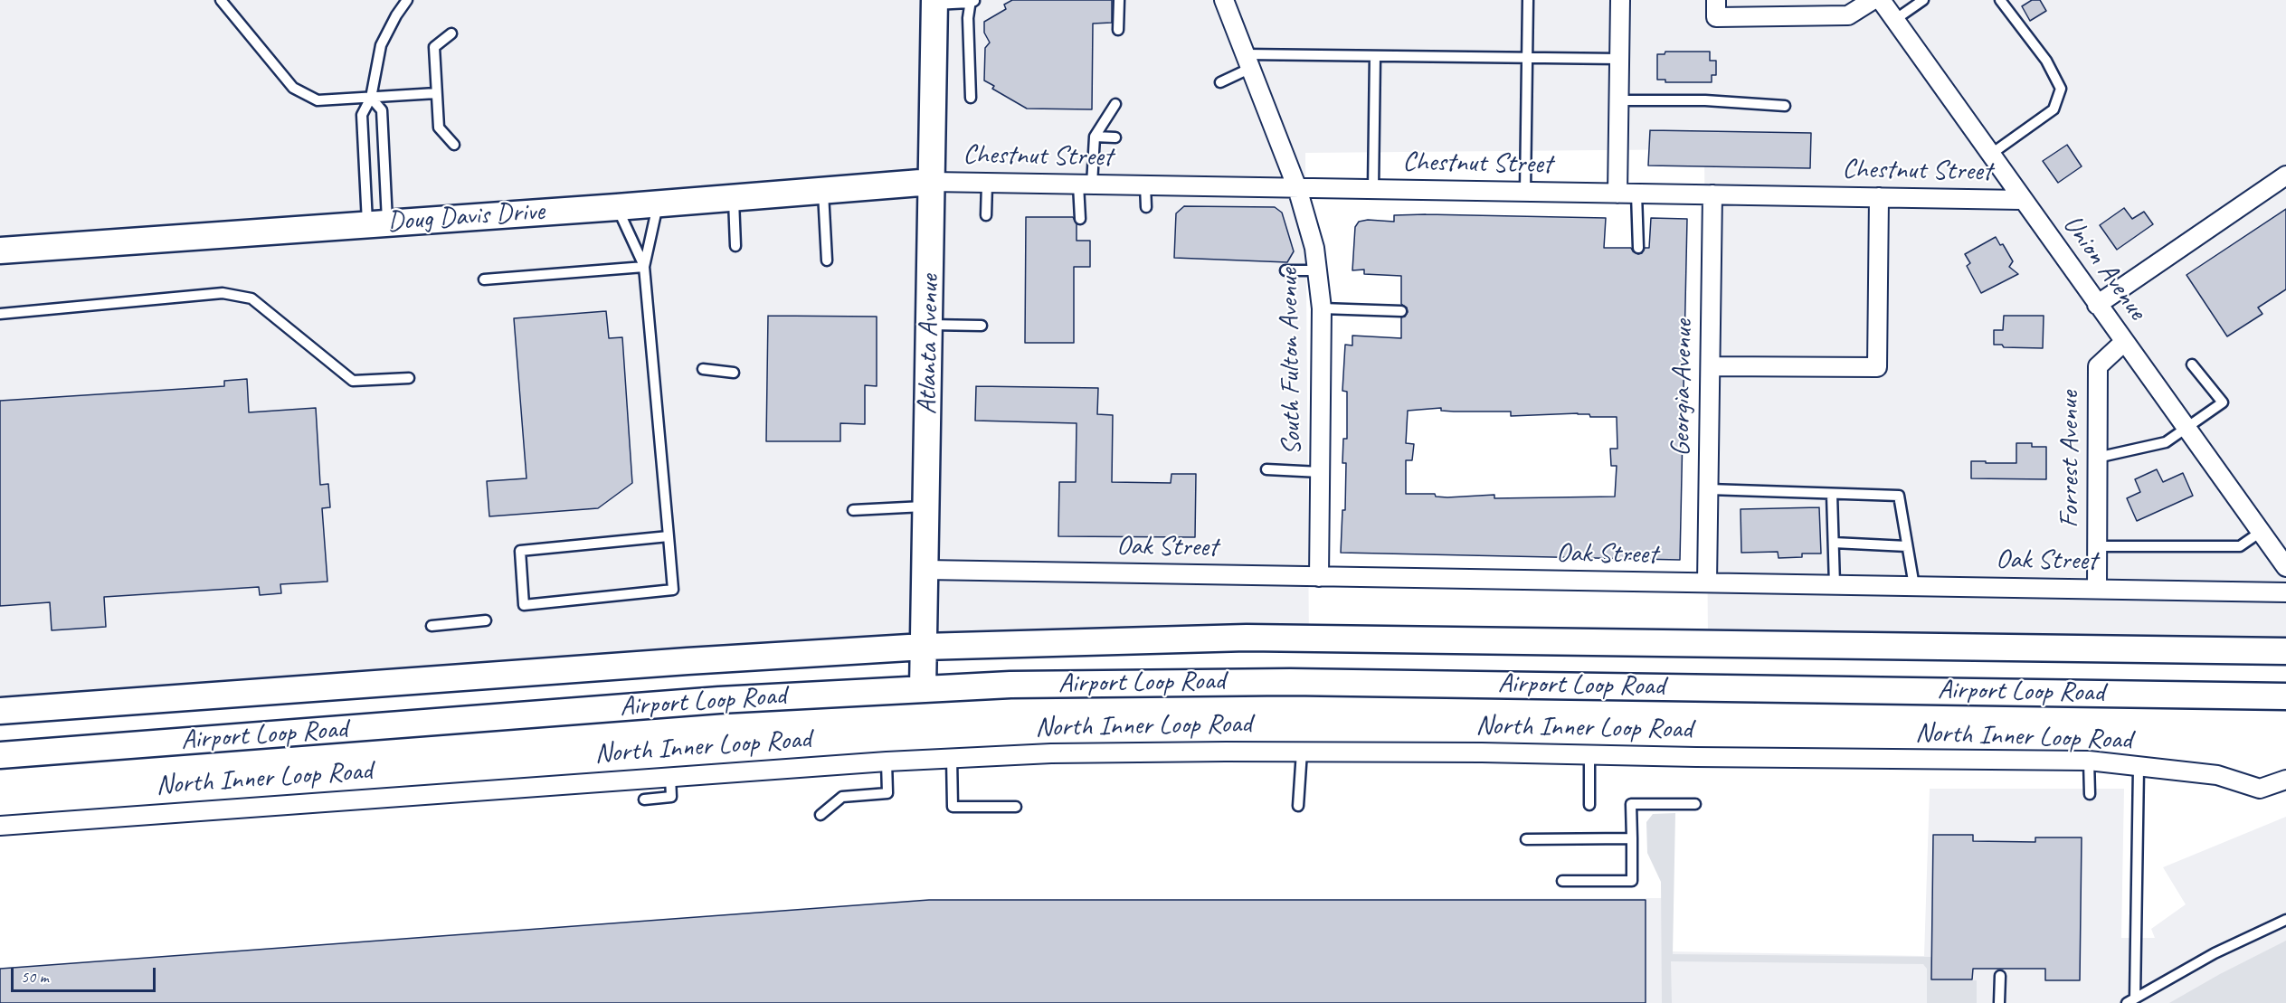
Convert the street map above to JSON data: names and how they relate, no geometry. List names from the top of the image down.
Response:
{
  "streets": {
    "main road": ["Doug Davis Drive", "Atlanta Avenue", "Airport Loop Road"],
    "street": [
      "Chestnut Street",
      "Union Avenue",
      "South Fulton Avenue",
      "Georgia Avenue",
      "Forrest Avenue",
      "Oak Street",
      "North Inner Loop Road"
    ]
  },
  "crossings": [
    ["Chestnut Street", "Doug Davis Drive"],
    ["Chestnut Street", "Union Avenue"],
    ["Chestnut Street", "Atlanta Avenue"],
    ["Chestnut Street", "South Fulton Avenue"],
    ["Chestnut Street", "Georgia Avenue"],
    ["Doug Davis Drive", "Atlanta Avenue"],
    ["Union Avenue", "Forrest Avenue"],
    ["Atlanta Avenue", "Oak Street"],
    ["Atlanta Avenue", "Airport Loop Road"],
    ["South Fulton Avenue", "Oak Street"],
    ["Georgia Avenue", "Oak Street"],
    ["Forrest Avenue", "Oak Street"]
  ],
  "scale_bar": "50 m"
}
